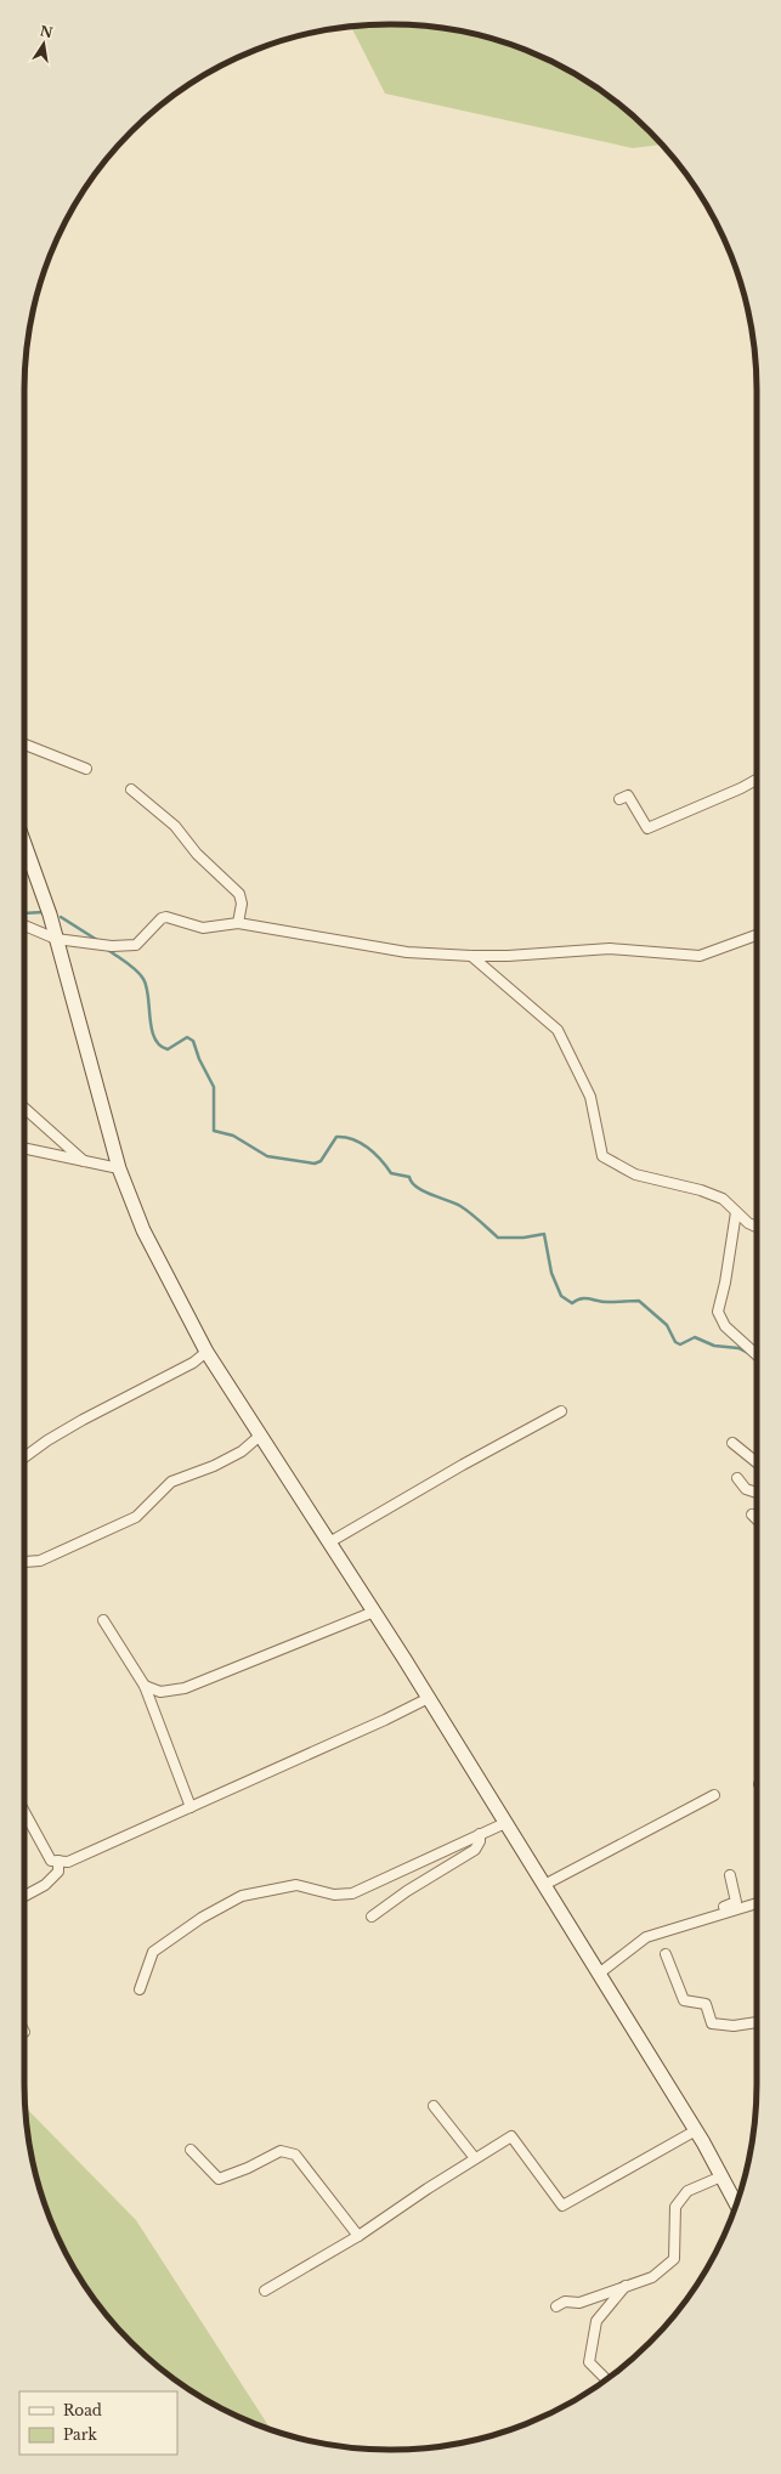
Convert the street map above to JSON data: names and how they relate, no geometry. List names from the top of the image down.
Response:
{
  "legend": ["Road", "Park"],
  "north": "top"
}
